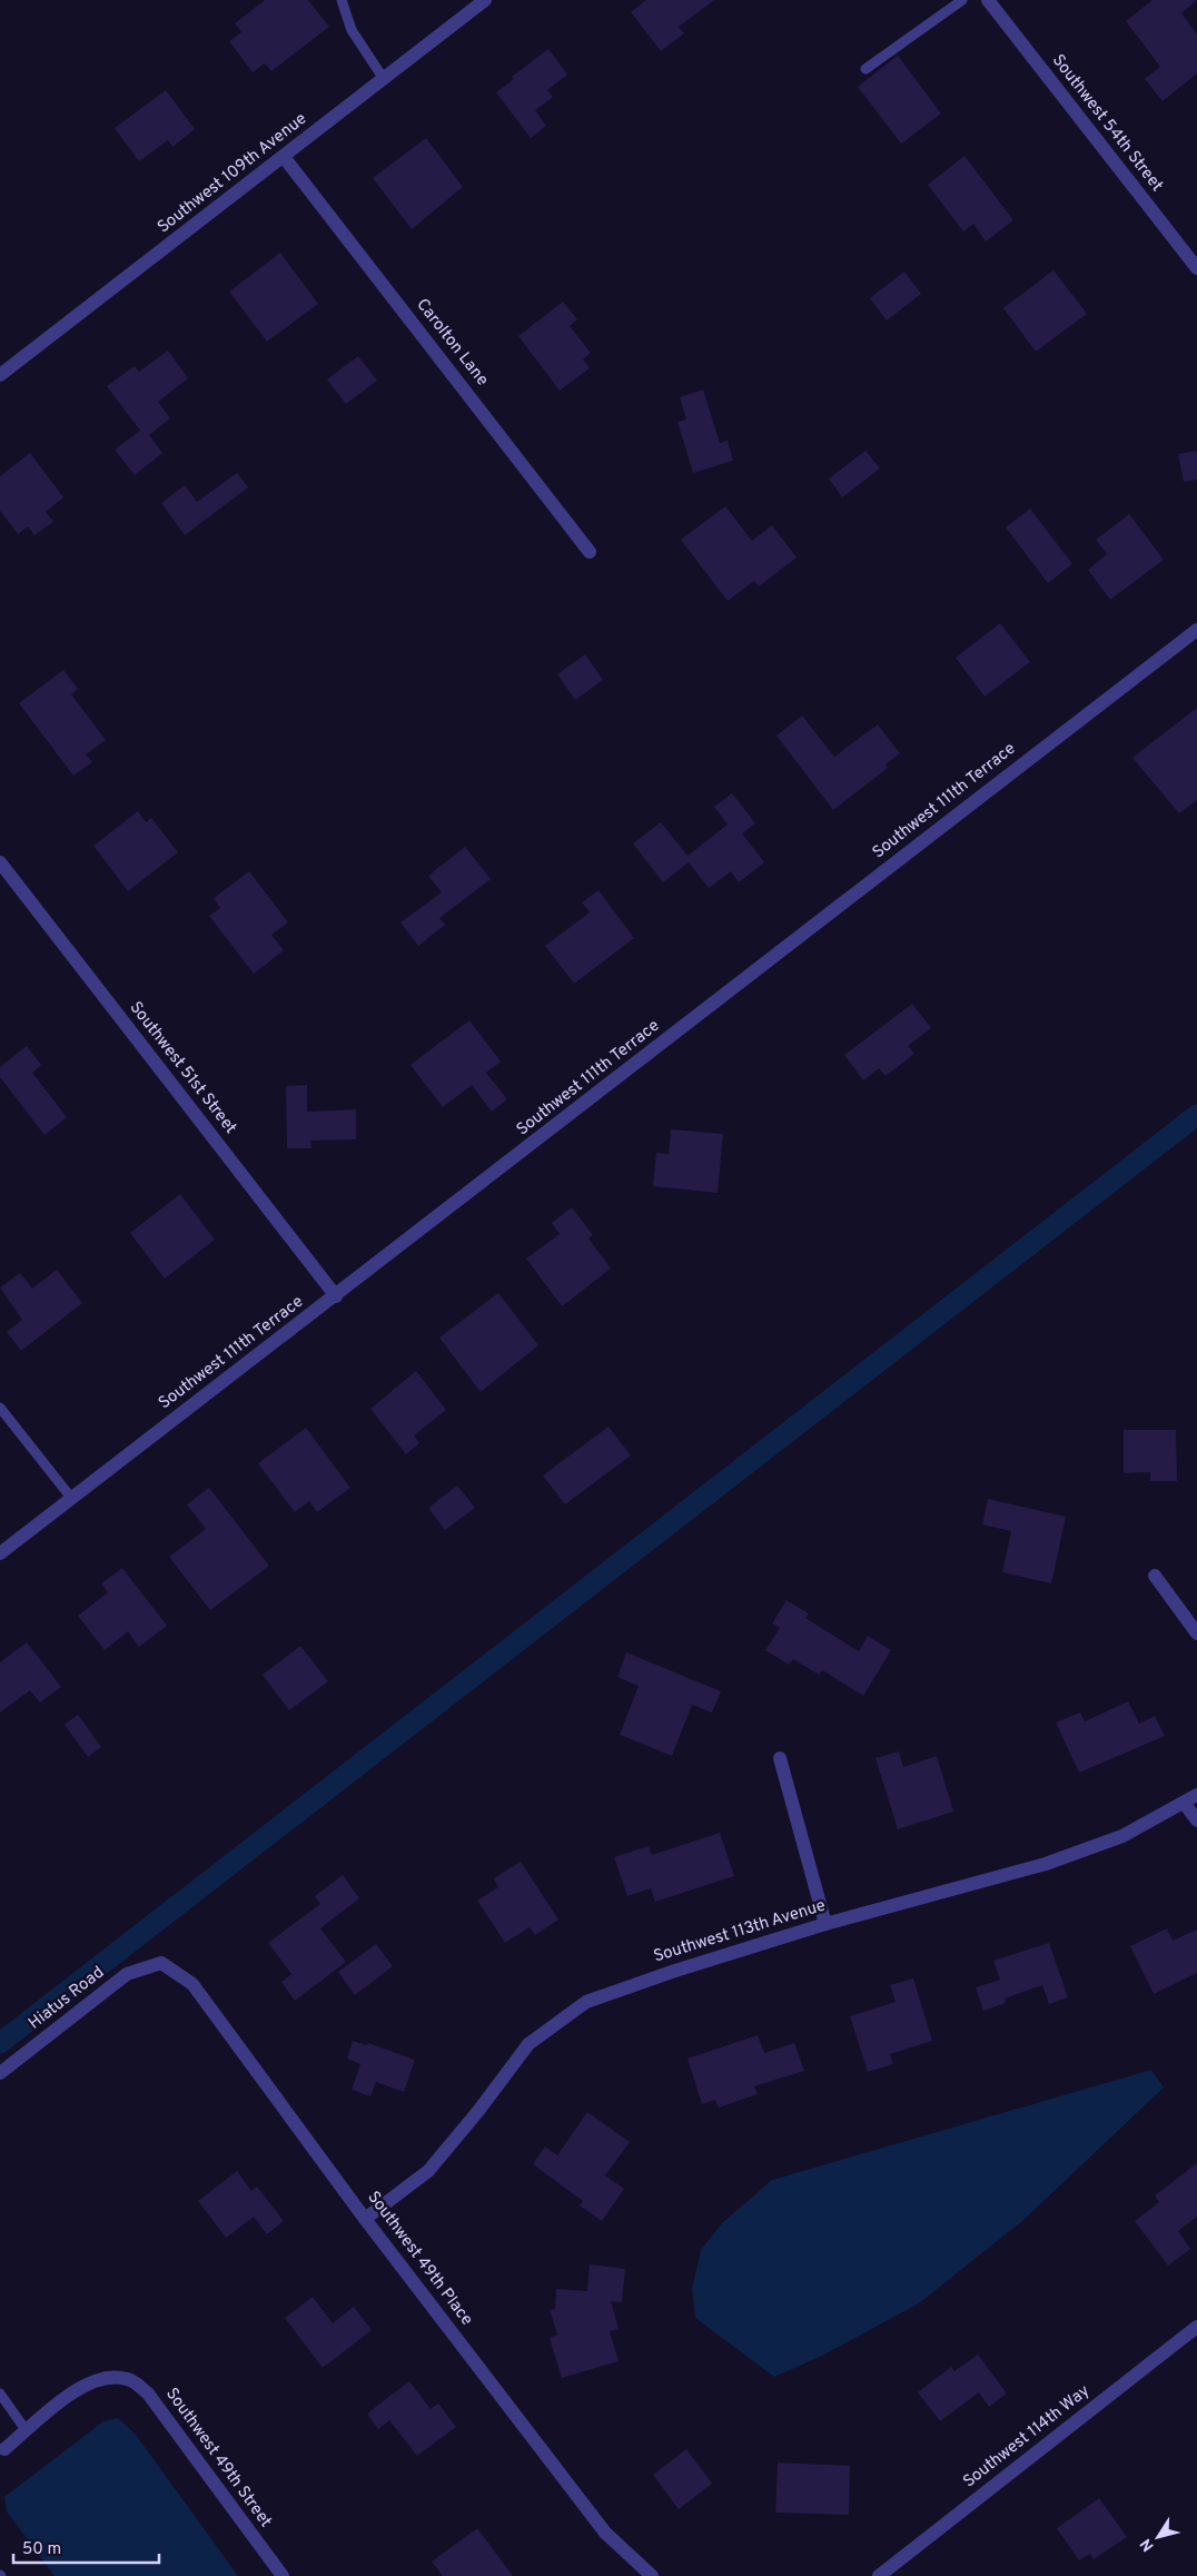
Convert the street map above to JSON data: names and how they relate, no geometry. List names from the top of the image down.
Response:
{
  "streets": {
    "street": [
      "Southwest 54th Street",
      "Southwest 109th Avenue",
      "Carolton Lane",
      "Southwest 111th Terrace",
      "Southwest 51st Street",
      "Southwest 113th Avenue",
      "Hiatus Road",
      "Southwest 49th Place",
      "Southwest 114th Way",
      "Southwest 49th Street"
    ]
  },
  "crossings": [
    ["Southwest 109th Avenue", "Carolton Lane"],
    ["Southwest 111th Terrace", "Southwest 51st Street"],
    ["Southwest 113th Avenue", "Southwest 49th Place"],
    ["Hiatus Road", "Southwest 49th Place"]
  ],
  "scale_bar": "50 m",
  "north": "bottom left"
}
